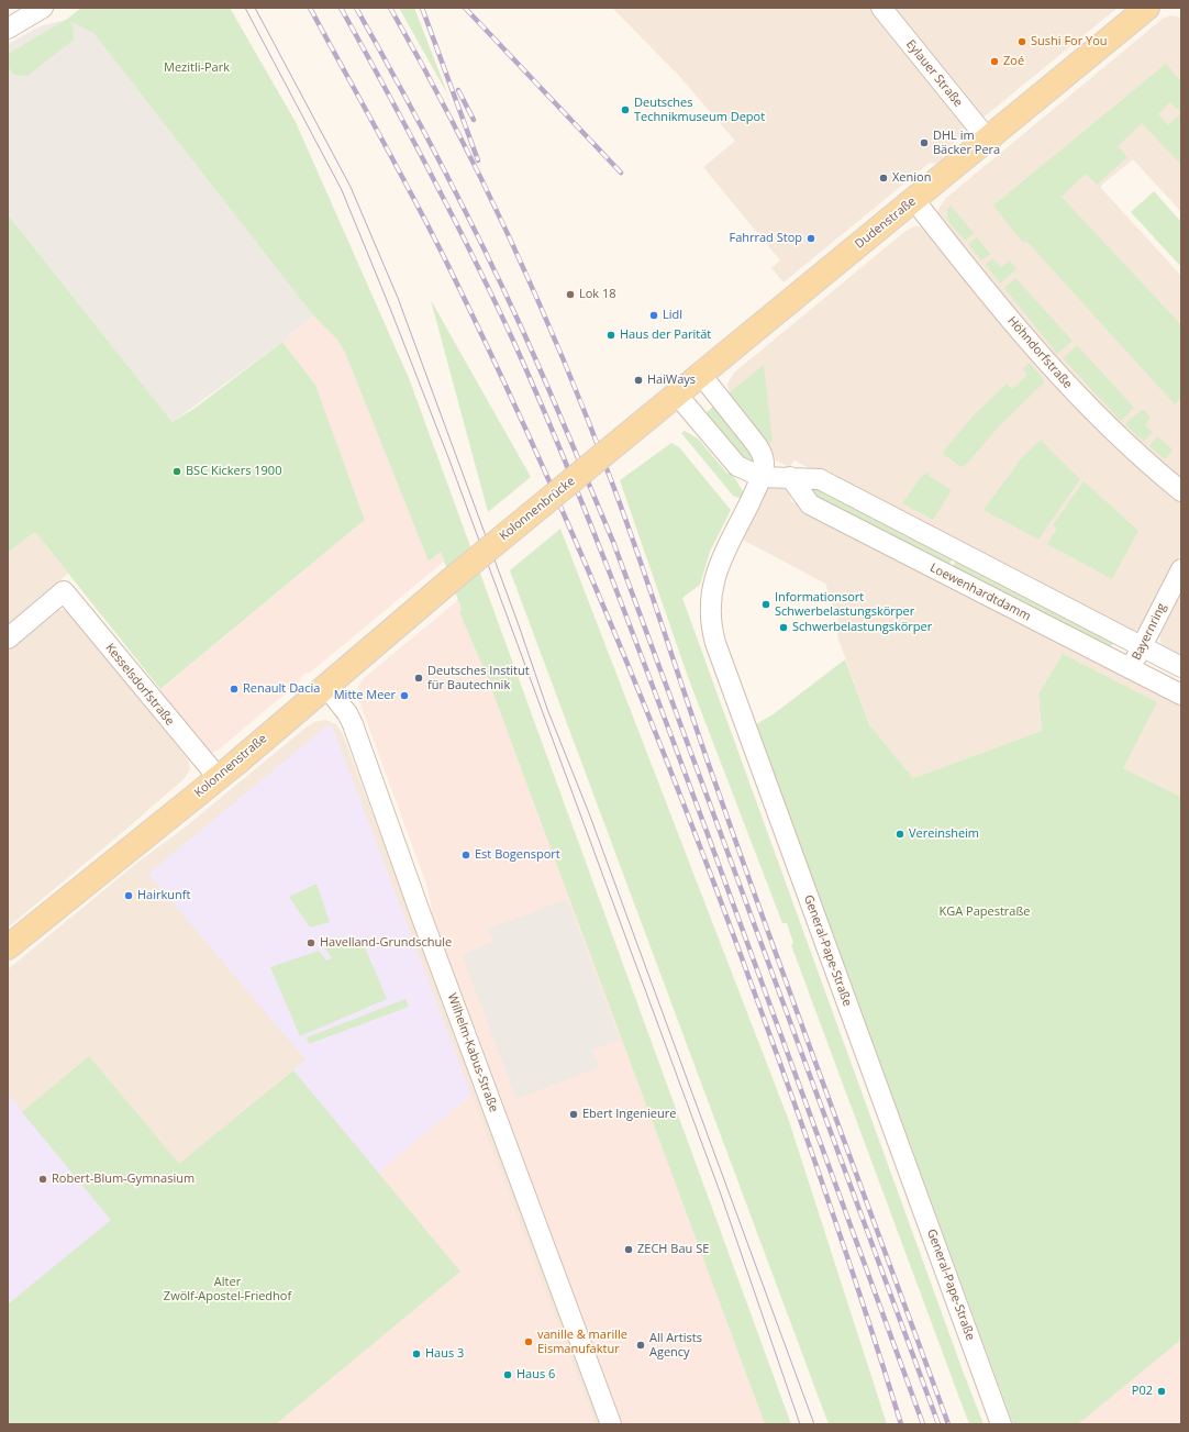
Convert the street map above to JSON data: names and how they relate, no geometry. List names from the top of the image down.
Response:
{
  "streets": {
    "main road": ["Dudenstraße", "Kolonnenbrücke", "Kolonnenstraße"],
    "street": [
      "Eylauer Straße",
      "Höhndorfstraße",
      "Loewenhardtdamm",
      "Bayernring",
      "Kesselsdorfstraße",
      "General-Pape-Straße",
      "Wilhelm-Kabus-Straße"
    ]
  },
  "crossings": [
    ["Eylauer Straße", "Dudenstraße"],
    ["Dudenstraße", "Höhndorfstraße"],
    ["Dudenstraße", "Kolonnenbrücke"],
    ["Kolonnenbrücke", "Kolonnenstraße"],
    ["Loewenhardtdamm", "Bayernring"],
    ["Kesselsdorfstraße", "Kolonnenstraße"],
    ["Kolonnenstraße", "Wilhelm-Kabus-Straße"]
  ],
  "parks": ["Mezitli-Park", "KGA Papestraße", "Alter Zwölf-Apostel-Friedhof"],
  "places": [
    "Sushi For You",
    "Zoé",
    "Deutsches Technikmuseum Depot",
    "DHL im Bäcker Pera",
    "Xenion",
    "Fahrrad Stop",
    "Lok 18",
    "Lidl",
    "Haus der Parität",
    "HaiWays",
    "BSC Kickers 1900",
    "Informationsort Schwerbelastungskörper",
    "Schwerbelastungskörper",
    "Deutsches Institut für Bautechnik",
    "Renault Dacia",
    "Mitte Meer",
    "Vereinsheim",
    "Est Bogensport",
    "Hairkunft",
    "Havelland-Grundschule",
    "Ebert Ingenieure",
    "Robert-Blum-Gymnasium",
    "ZECH Bau SE",
    "vanille & marille Eismanufaktur",
    "All Artists Agency",
    "Haus 3",
    "Haus 6",
    "P02"
  ]
}
